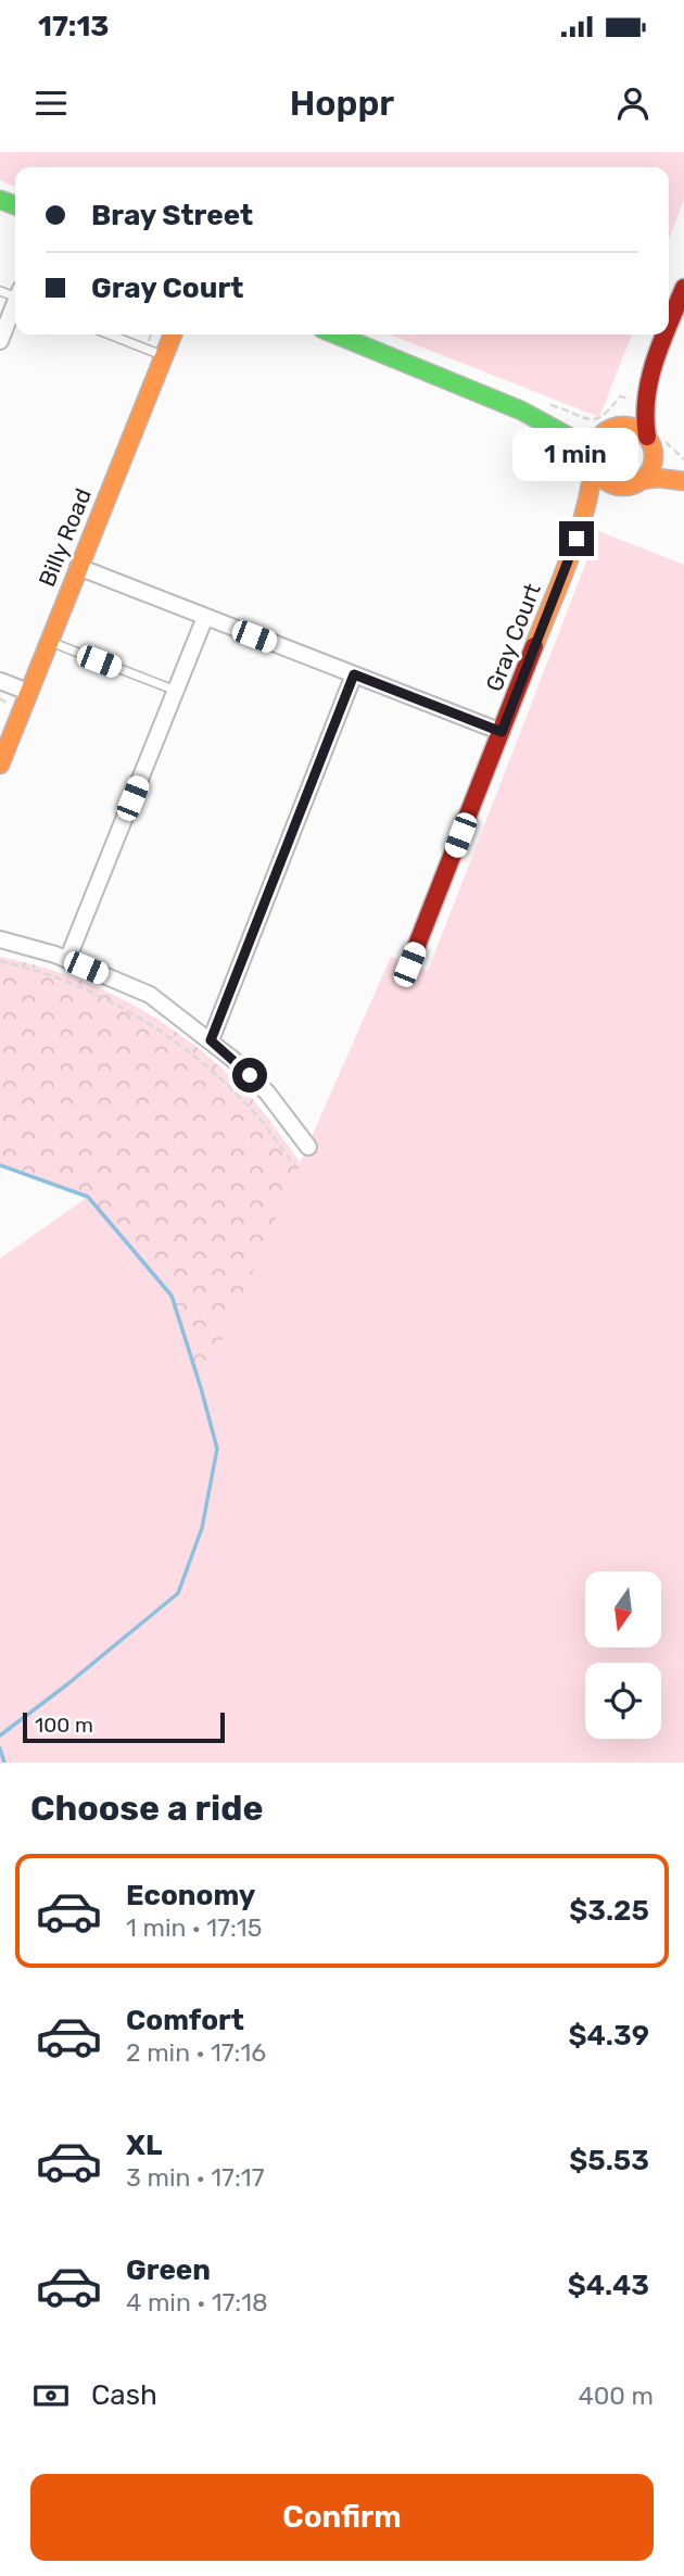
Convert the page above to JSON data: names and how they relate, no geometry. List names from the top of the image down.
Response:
{
  "streets": {
    "street": ["Billy Road", "Gray Court"]
  },
  "scale_bar": "100 m",
  "north": "bottom",
  "page": {
    "status": "17:13",
    "header": "Hoppr",
    "banner": ["Bray Street", "Gray Court"],
    "bubble": "1 min",
    "scale": "100 m",
    "heading": "Choose a ride",
    "list": [
      {
        "name": "Economy",
        "note": "1 min · 17:15",
        "value": "$3.25"
      },
      {
        "name": "Comfort",
        "note": "2 min · 17:16",
        "value": "$4.39"
      },
      {
        "name": "XL",
        "note": "3 min · 17:17",
        "value": "$5.53"
      },
      {
        "name": "Green",
        "note": "4 min · 17:18",
        "value": "$4.43"
      }
    ],
    "pay": ["Cash", "400 m"],
    "buttons": "Confirm"
  }
}
